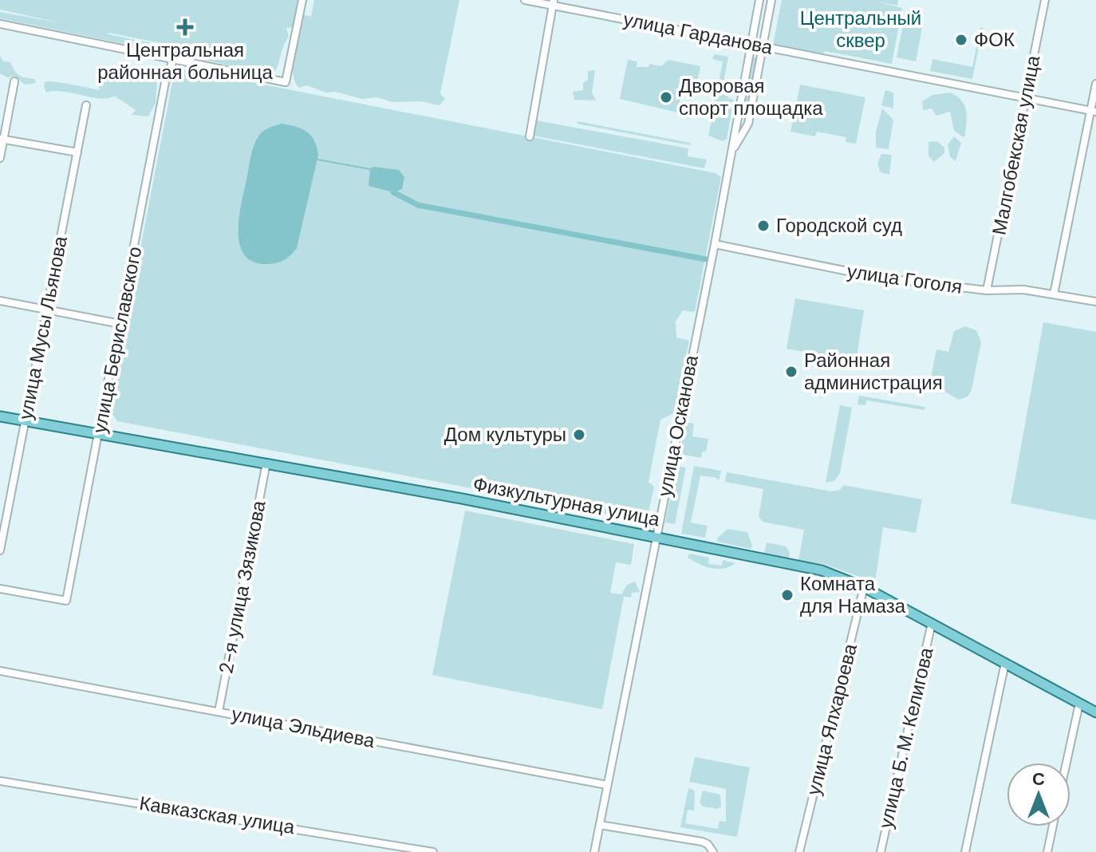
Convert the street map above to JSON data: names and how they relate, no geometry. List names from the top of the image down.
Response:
{
  "streets": {
    "main road": ["Физкультурная улица"],
    "street": [
      "улица Гарданова",
      "Малгобекская улица",
      "улица Гоголя",
      "улица Мусы Льянова",
      "улица Бериславского",
      "улица Осканова",
      "2-я улица Зязикова",
      "улица Ялхароева",
      "улица Эльдиева",
      "улица Б. М. Келигова",
      "Кавказская улица"
    ]
  },
  "crossings": [
    ["улица Гарданова", "Малгобекская улица"],
    ["улица Гарданова", "улица Осканова"],
    ["Малгобекская улица", "улица Гоголя"],
    ["улица Гоголя", "улица Осканова"],
    ["улица Мусы Льянова", "Физкультурная улица"],
    ["улица Бериславского", "Физкультурная улица"],
    ["улица Осканова", "Физкультурная улица"],
    ["улица Осканова", "улица Эльдиева"],
    ["Физкультурная улица", "2-я улица Зязикова"],
    ["Физкультурная улица", "улица Ялхароева"],
    ["Физкультурная улица", "улица Б. М. Келигова"],
    ["2-я улица Зязикова", "улица Эльдиева"]
  ],
  "parks": ["Центральный сквер"],
  "places": {
    "health": ["Центральная районная больница"],
    "other": [
      "ФОК",
      "Дворовая спорт площадка",
      "Городской суд",
      "Районная администрация",
      "Дом культуры",
      "Комната для Намаза"
    ]
  },
  "north": "top"
}
